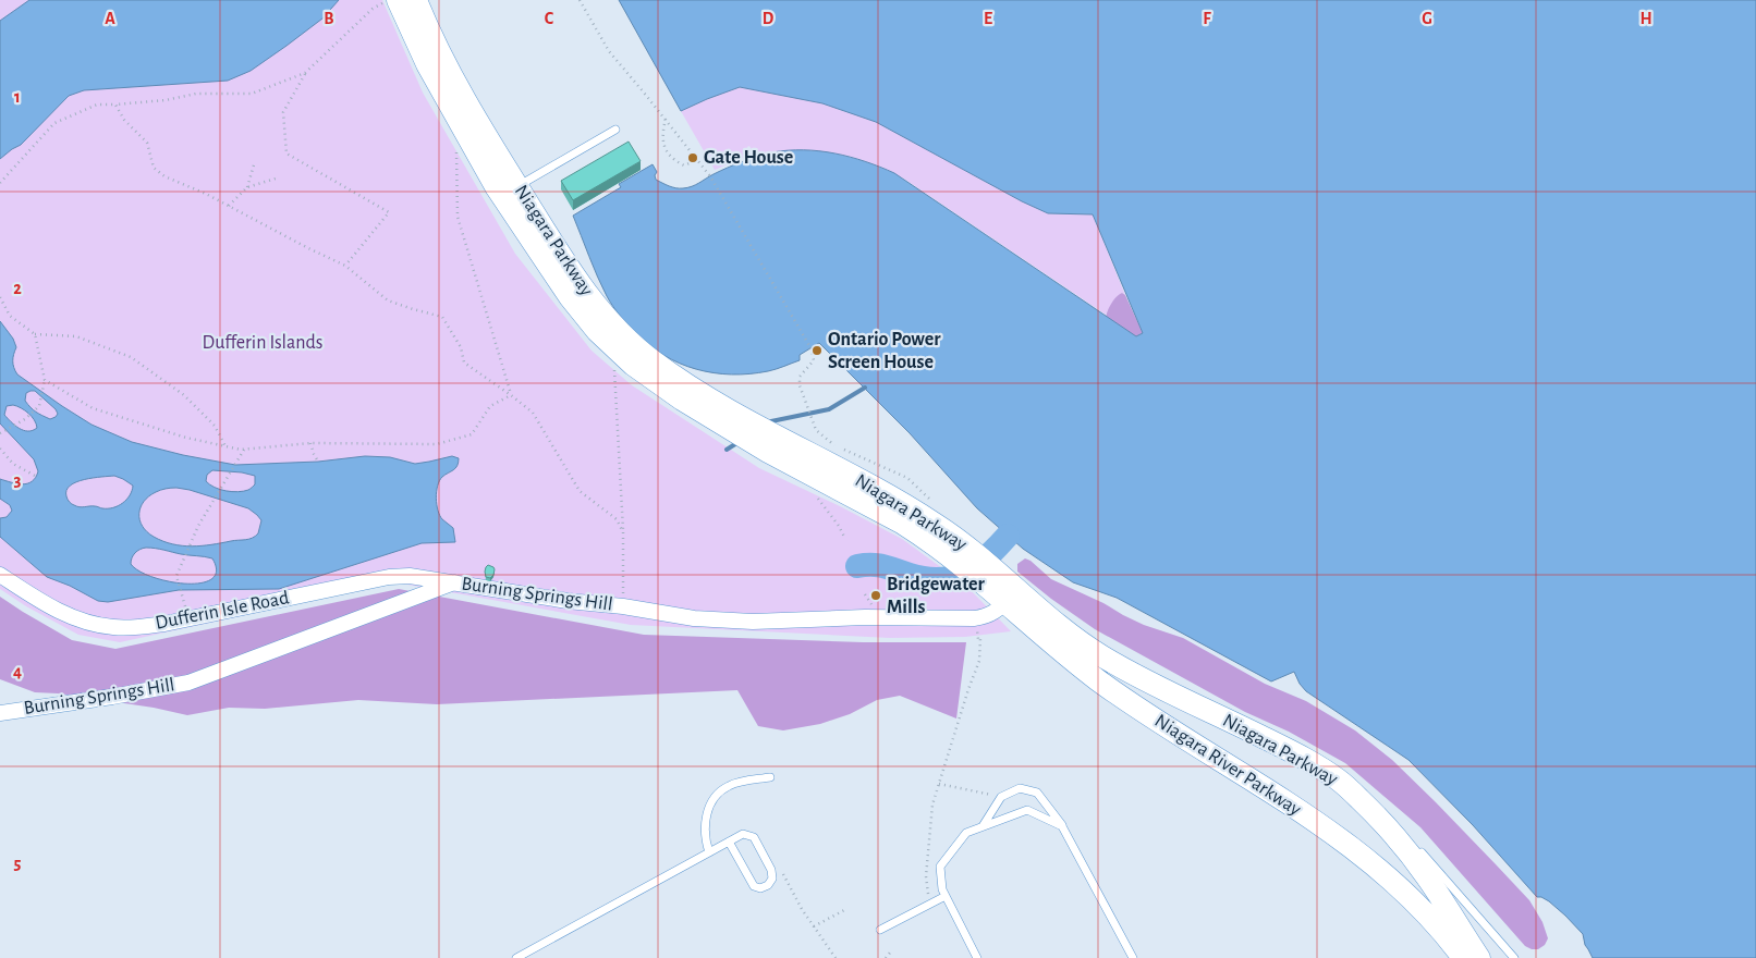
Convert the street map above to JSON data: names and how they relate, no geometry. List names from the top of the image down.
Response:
{
  "streets": {
    "main road": ["Niagara Parkway", "Niagara River Parkway"],
    "street": ["Burning Springs Hill", "Dufferin Isle Road"]
  },
  "crossings": [
    ["Niagara Parkway", "Burning Springs Hill"],
    ["Niagara Parkway", "Niagara River Parkway"],
    ["Burning Springs Hill", "Dufferin Isle Road"],
    ["Burning Springs Hill", "Niagara River Parkway"]
  ],
  "parks": ["Dufferin Islands"],
  "places": ["Gate House", "Ontario Power Screen House", "Bridgewater Mills"],
  "grid": {
    "columns": [
      "A",
      "B",
      "C",
      "D",
      "E",
      "F",
      "G",
      "H"
    ],
    "rows": [
      "1",
      "2",
      "3",
      "4",
      "5"
    ]
  }
}
